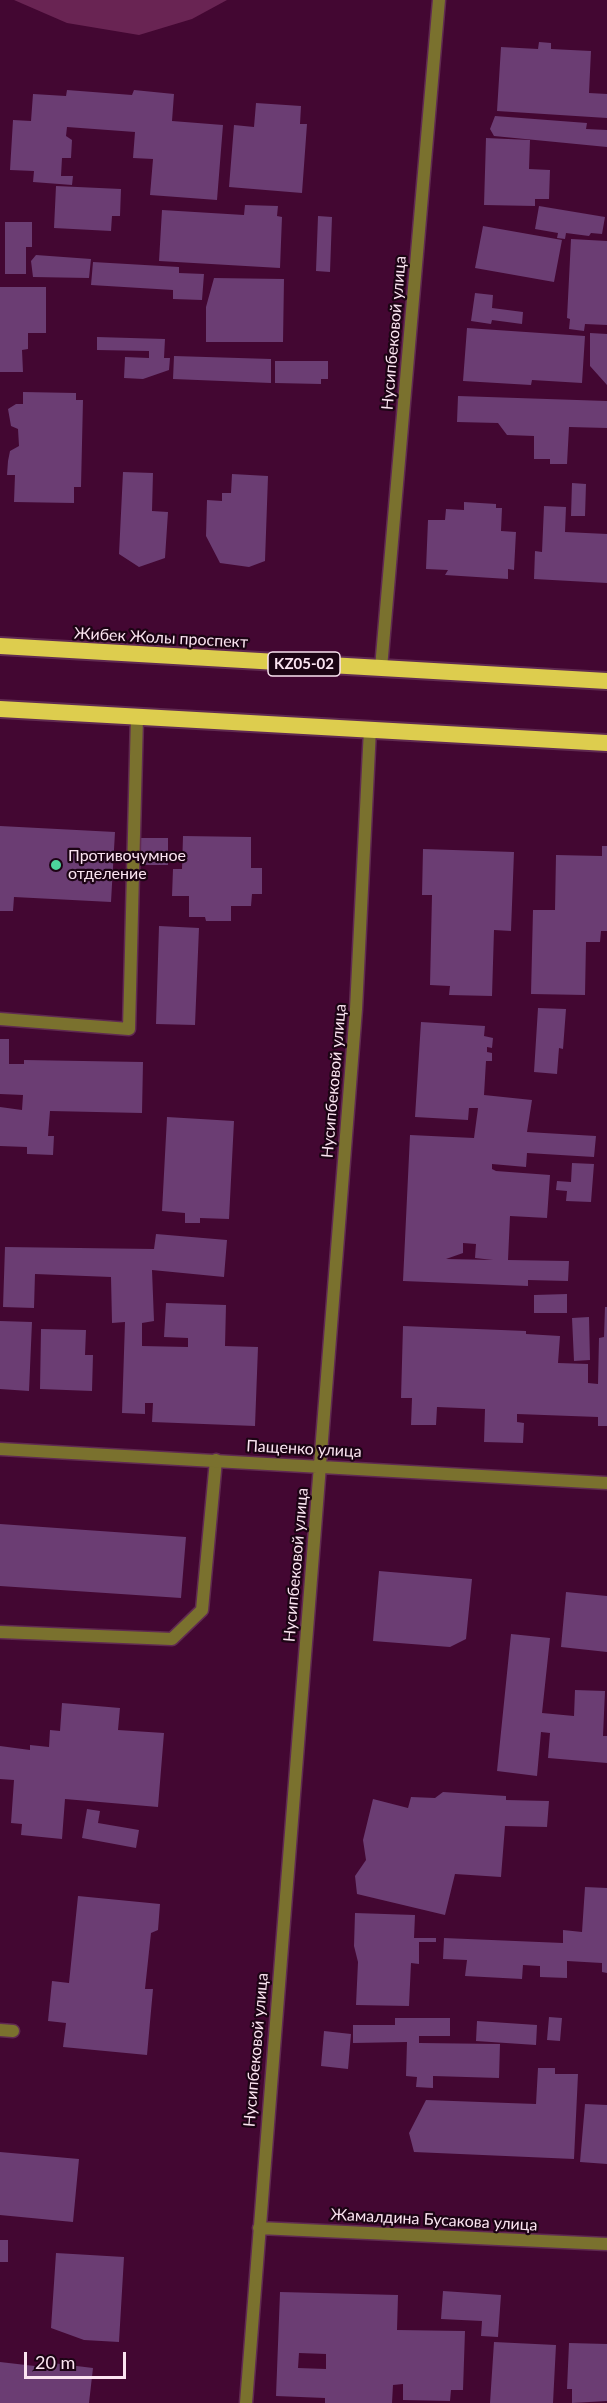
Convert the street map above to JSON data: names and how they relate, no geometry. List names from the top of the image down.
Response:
{
  "streets": {
    "highway": ["Жибек Жолы проспект", "KZ05-02"],
    "street": ["Нусипбековой улица", "Пащенко улица", "Жамалдина Бусакова улица"]
  },
  "crossings": [
    ["Нусипбековой улица", "Жибек Жолы проспект"],
    ["Нусипбековой улица", "Пащенко улица"],
    ["Нусипбековой улица", "Жамалдина Бусакова улица"]
  ],
  "places": ["Противочумное отделение"],
  "scale_bar": "20 m"
}
